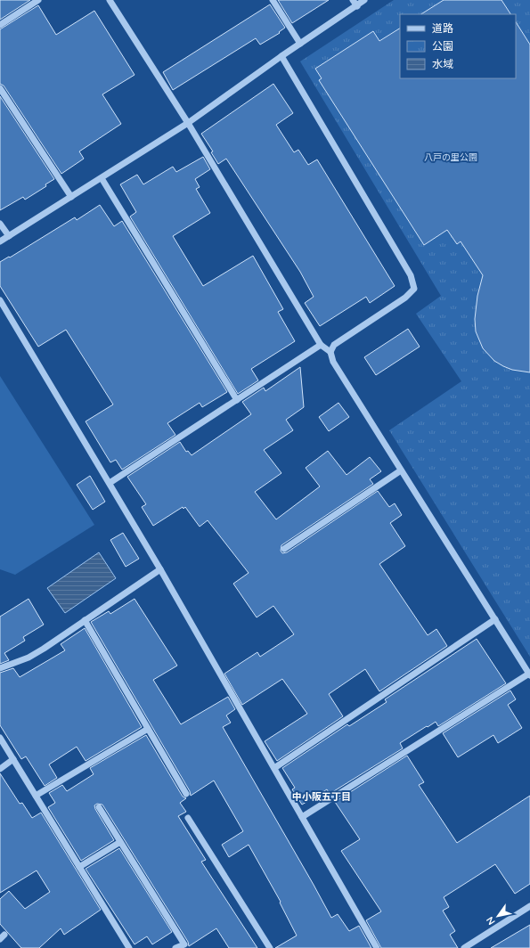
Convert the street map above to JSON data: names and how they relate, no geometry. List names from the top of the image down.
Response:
{
  "districts": ["中小阪五丁目"],
  "parks": ["八戸の里公園"],
  "legend": ["道路", "公園", "水域"],
  "north": "bottom left"
}
